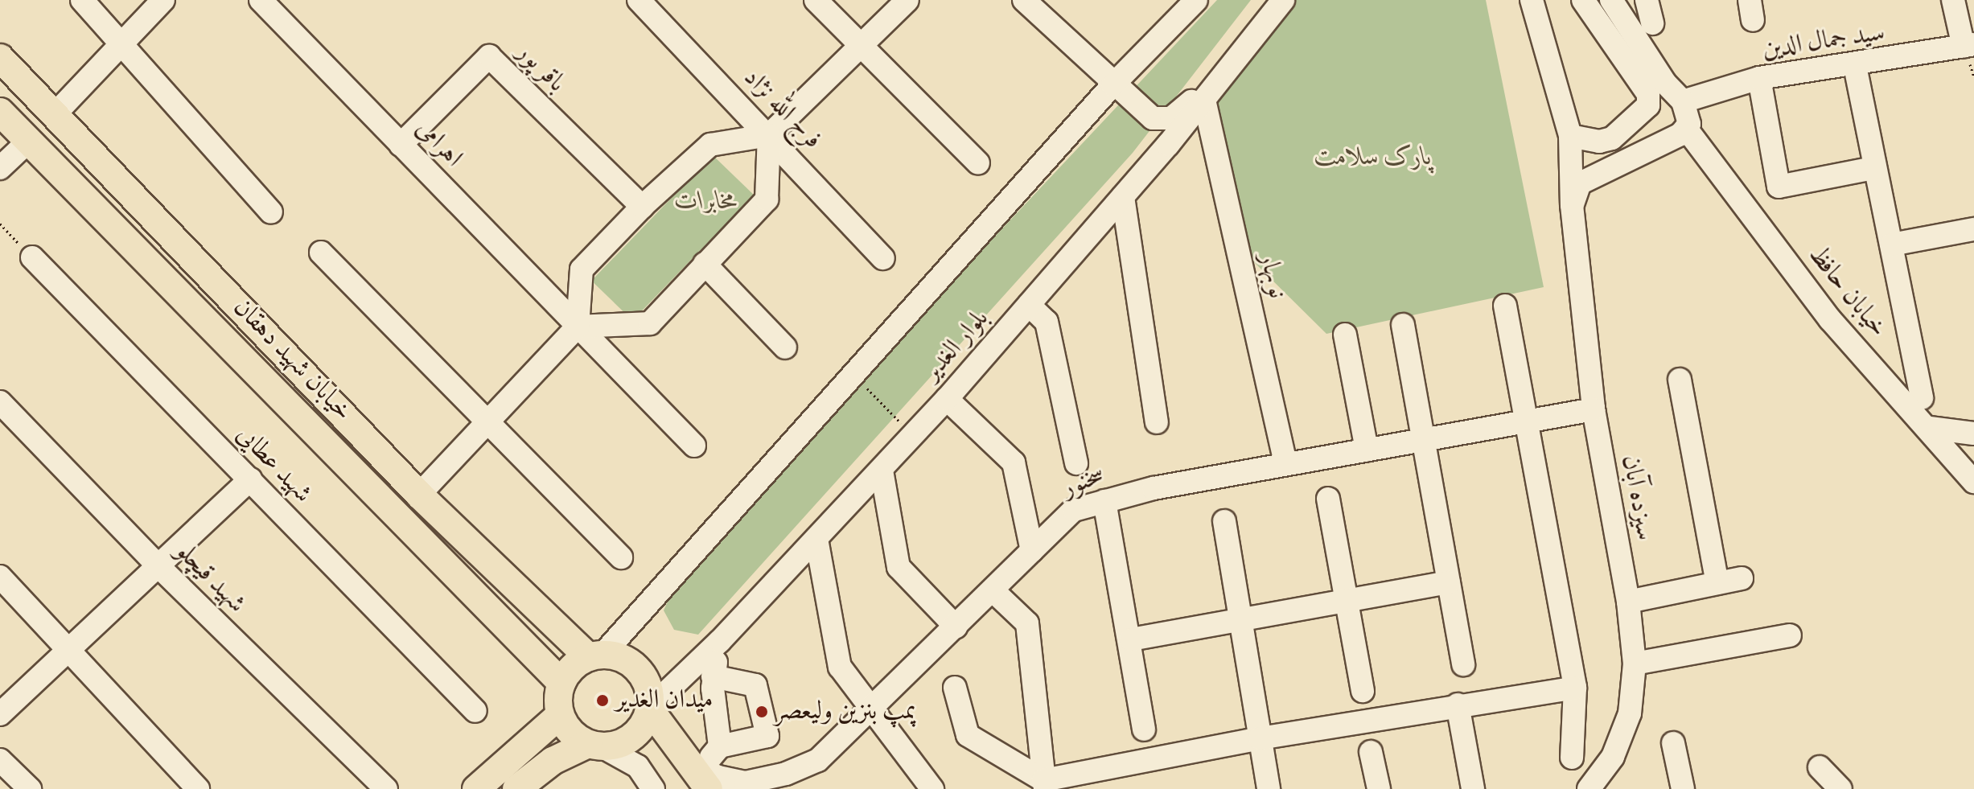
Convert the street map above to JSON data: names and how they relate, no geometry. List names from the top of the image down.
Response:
{
  "streets": {
    "main road": ["خیابان شهید دهقان"],
    "street": [
      "سید جمال الدین",
      "باقر پور",
      "فرج الله نژاد",
      "اهرامی",
      "نوبهار",
      "خیابان حافظ",
      "بلوار الغدیر",
      "شهید عطایی",
      "سخنور",
      "سیزده آبان",
      "شهید قیچلو"
    ]
  },
  "crossings": [
    ["باقر پور", "اهرامی"],
    ["نوبهار", "بلوار الغدیر"],
    ["نوبهار", "سخنور"],
    ["بلوار الغدیر", "خیابان شهید دهقان"],
    ["سخنور", "سیزده آبان"]
  ],
  "parks": ["پارک سلامت", "مخابرات"],
  "places": ["میدان الغدیر", "پمپ بنزین ولیعصر"]
}
